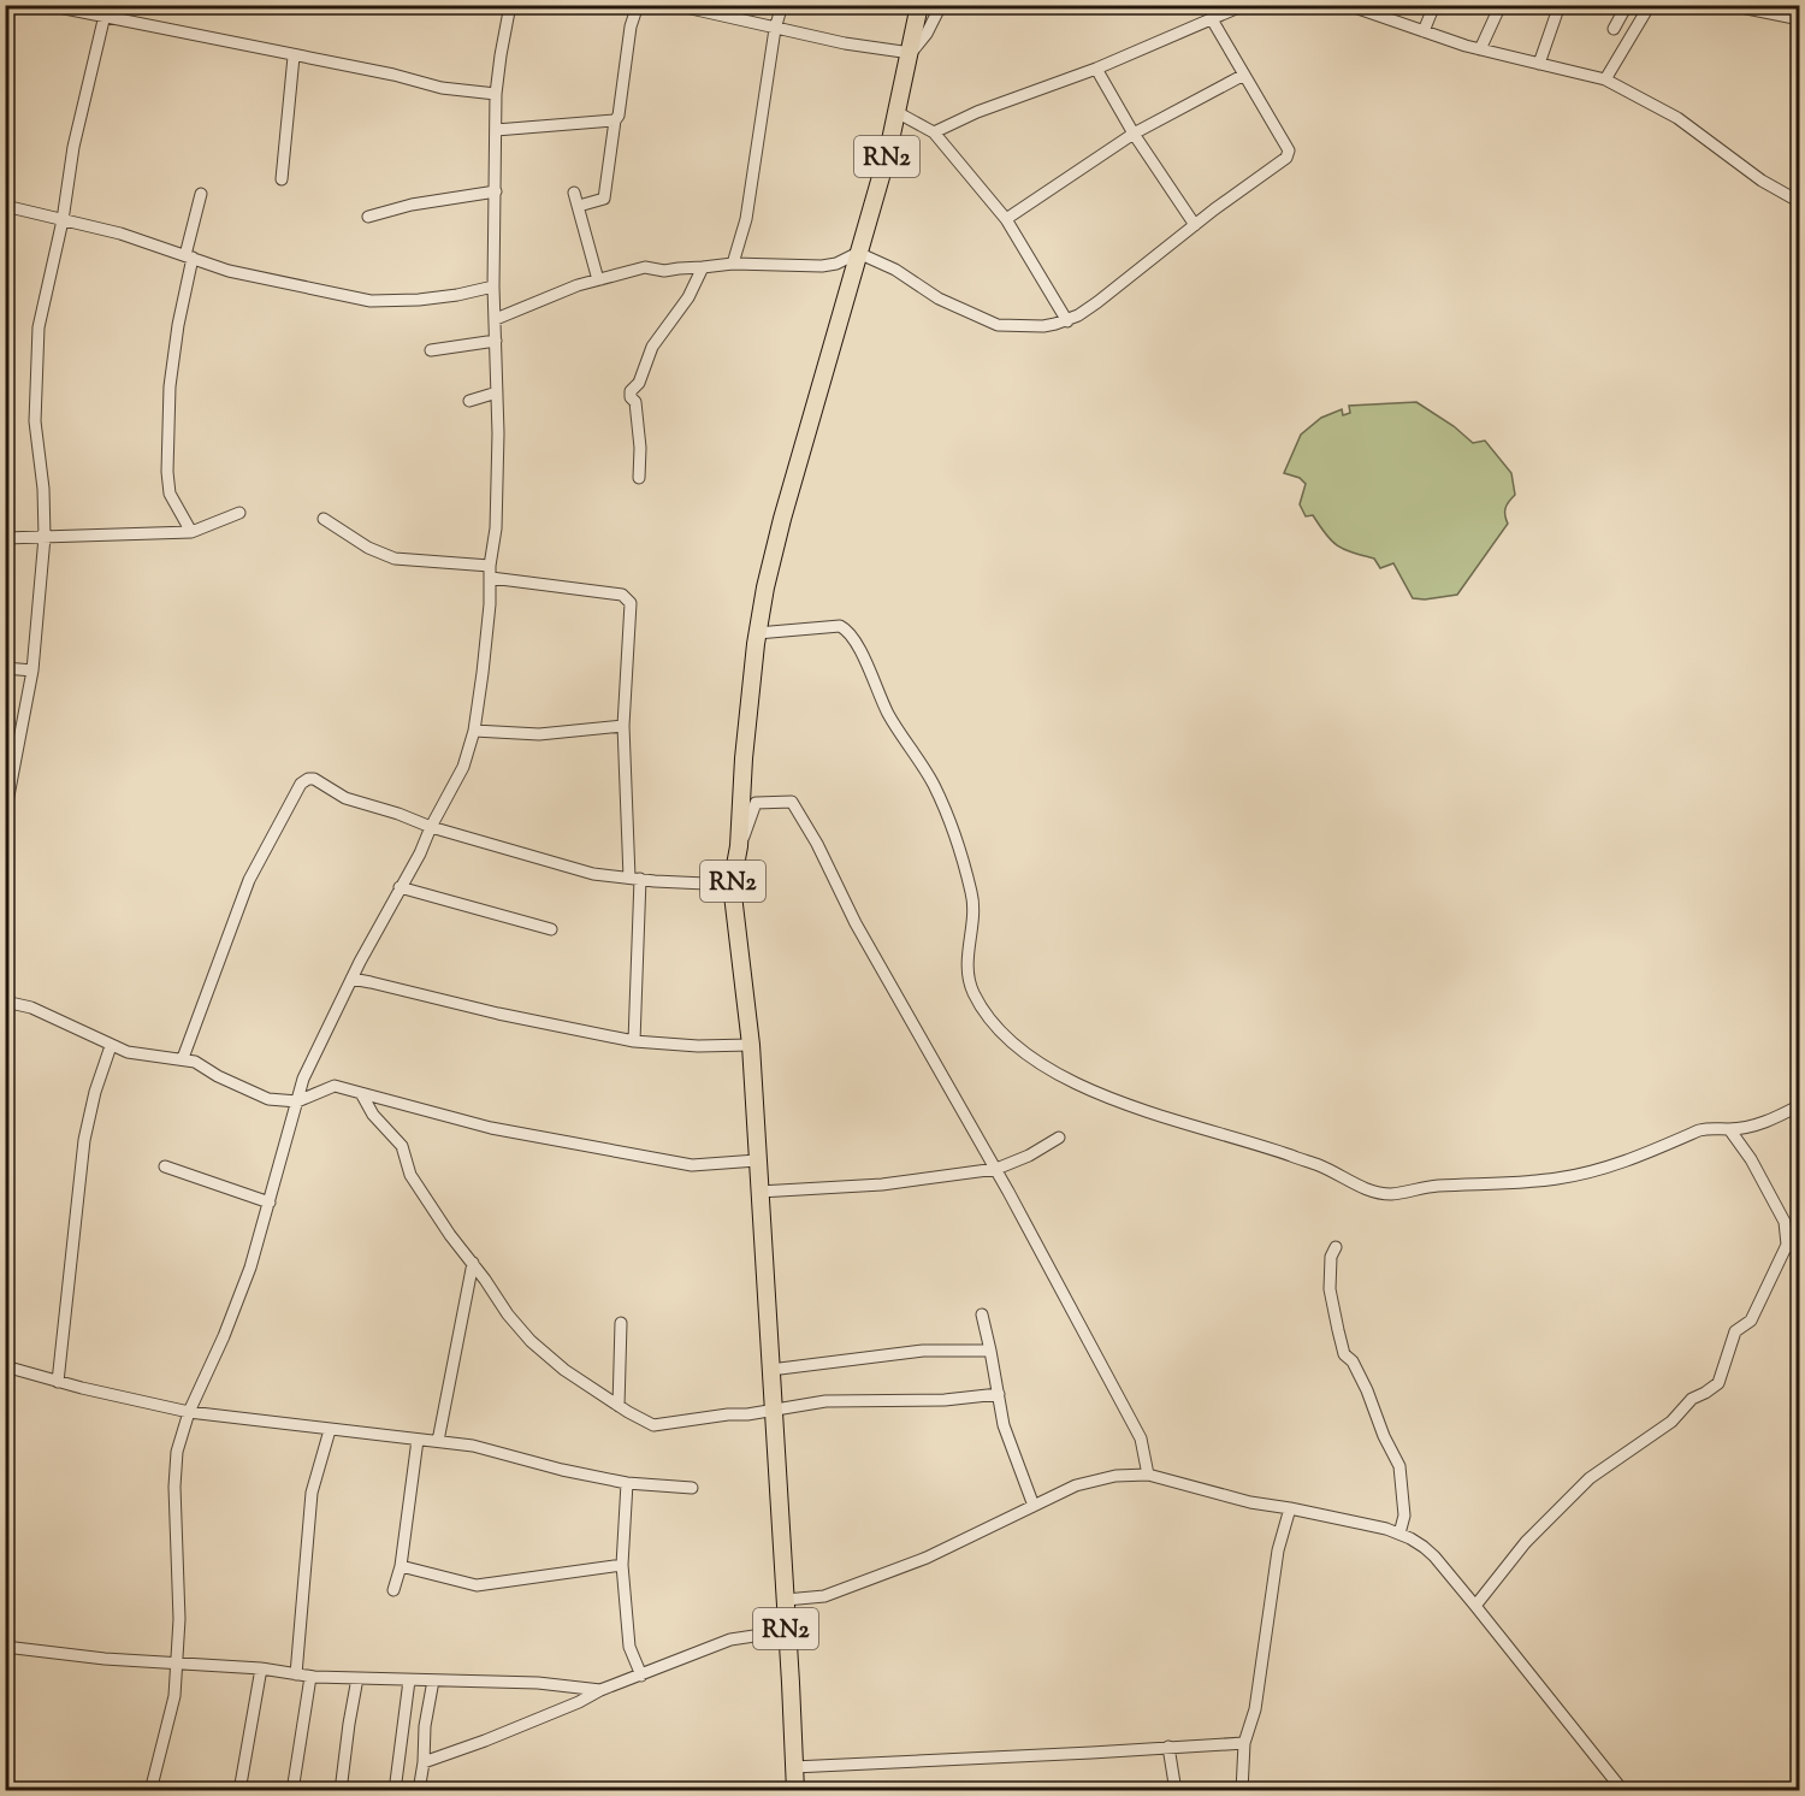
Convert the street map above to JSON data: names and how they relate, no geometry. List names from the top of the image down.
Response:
{
  "streets": {
    "highway": ["RN2"]
  }
}
